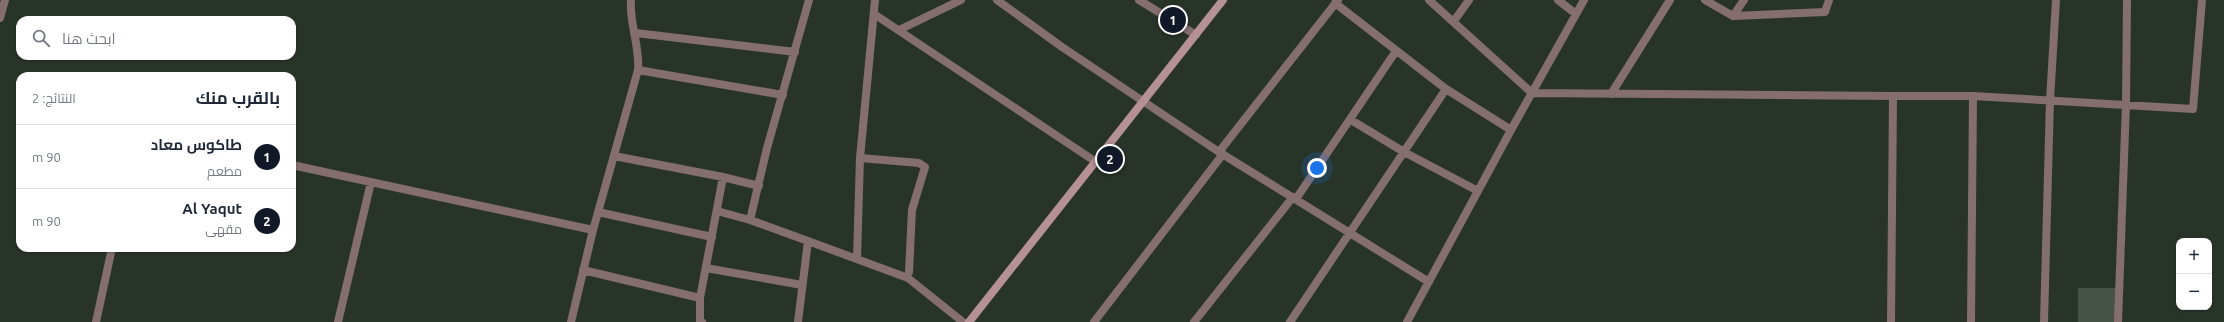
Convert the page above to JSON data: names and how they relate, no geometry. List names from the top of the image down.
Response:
{
  "page": {
    "pins": ["1", "2"],
    "search": "ابحث هنا",
    "heading": ["بالقرب منك", "النتائج: 2"],
    "list": [
      {
        "mark": "1",
        "name": "طاكوس معاد",
        "note": "مطعم",
        "value": "90 m"
      },
      {
        "mark": "2",
        "name": "Al Yaqut",
        "note": "مقهى",
        "value": "90 m"
      }
    ],
    "map_buttons": ["+", "−"]
  }
}
